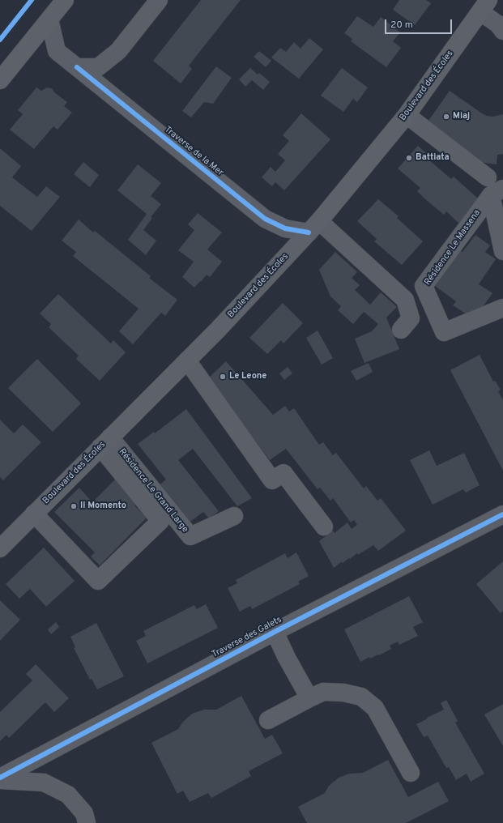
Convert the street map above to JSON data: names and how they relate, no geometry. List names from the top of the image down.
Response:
{
  "streets": {
    "main road": ["Boulevard des Écoles"],
    "street": [
      "Traverse de la Mer",
      "Résidence Le Massena",
      "Résidence Le Grand Large",
      "Traverse des Galets"
    ]
  },
  "crossings": [
    ["Boulevard des Écoles", "Traverse de la Mer"],
    ["Boulevard des Écoles", "Résidence Le Grand Large"]
  ],
  "places": [
    "Miaj",
    "Battiata",
    "Le Leone",
    "Il Momento"
  ],
  "scale_bar": "20 m"
}
